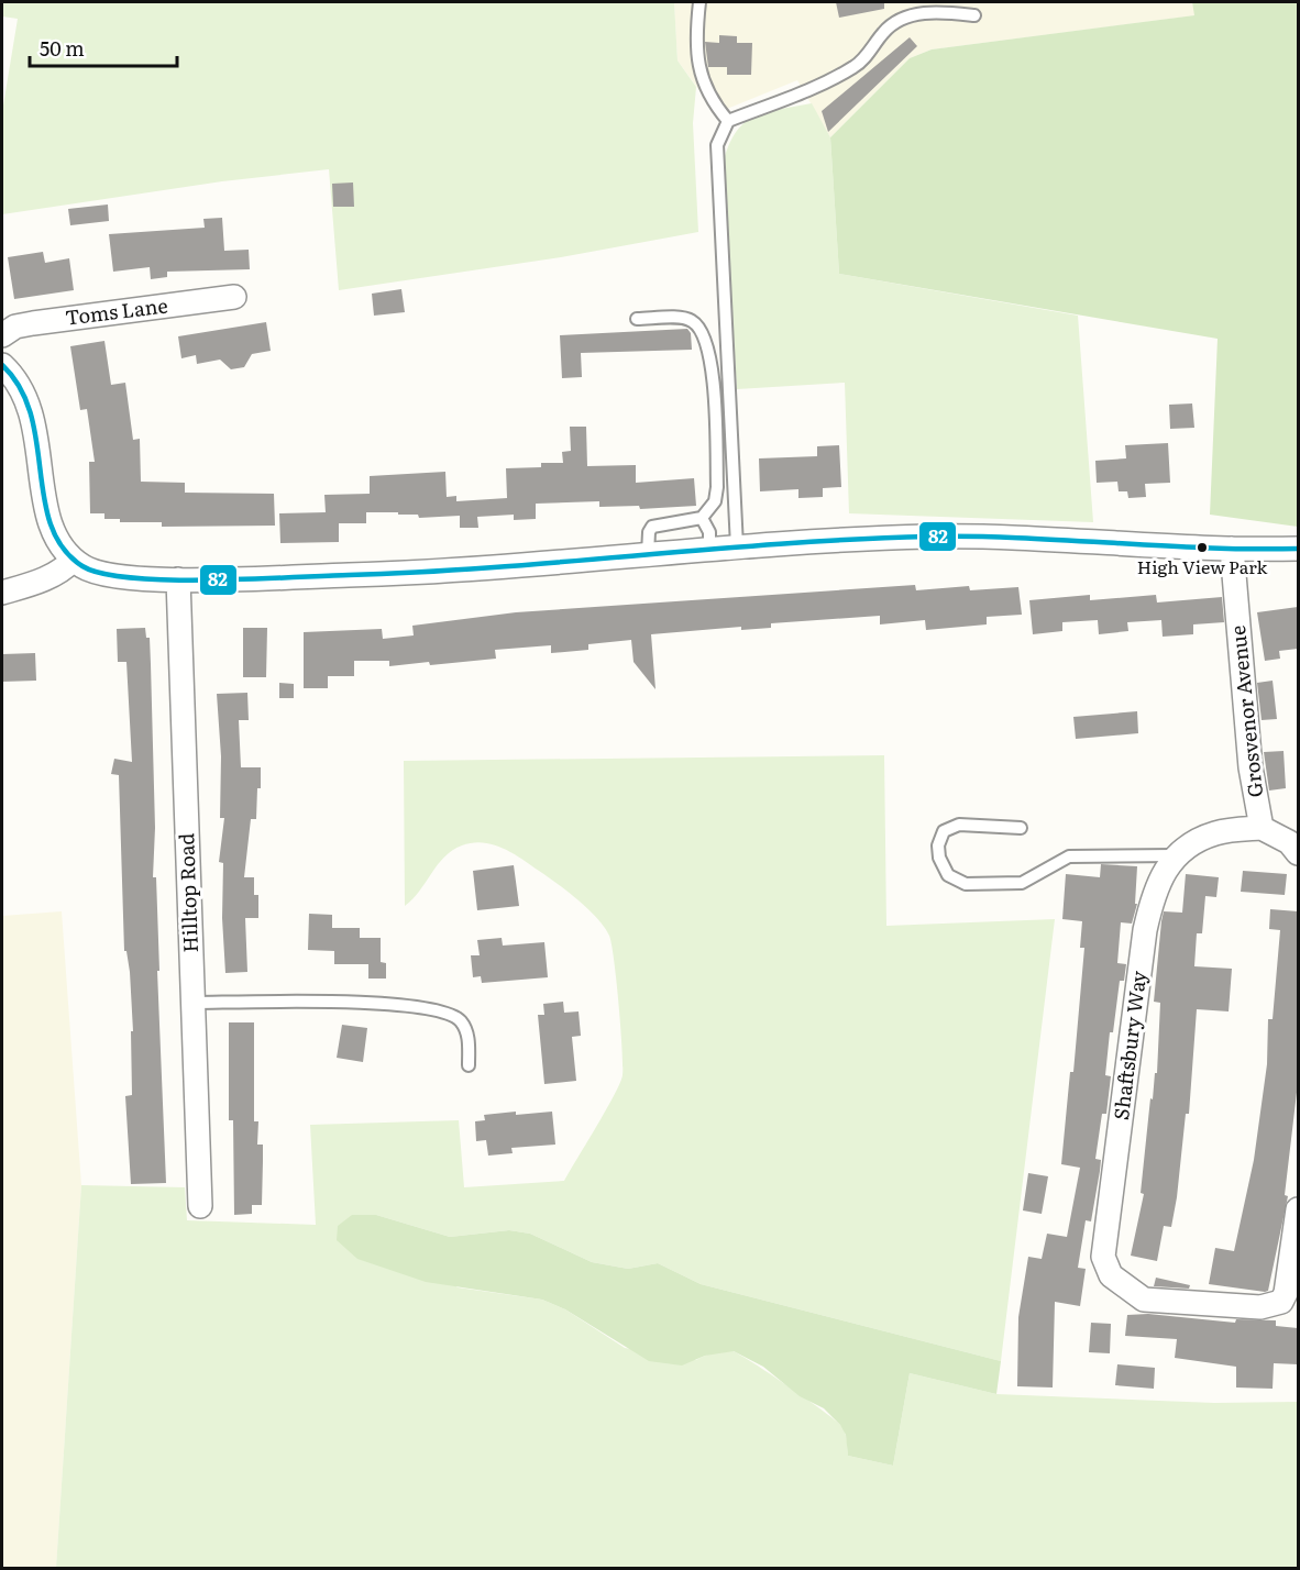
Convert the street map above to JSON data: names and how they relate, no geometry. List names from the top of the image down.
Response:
{
  "streets": {
    "street": [
      "Toms Lane",
      "Grosvenor Avenue",
      "Hilltop Road",
      "Shaftsbury Way"
    ]
  },
  "crossings": [
    ["Grosvenor Avenue", "Shaftsbury Way"]
  ],
  "places": ["High View Park"],
  "lines": ["transit line 82"],
  "scale_bar": "50 m"
}
